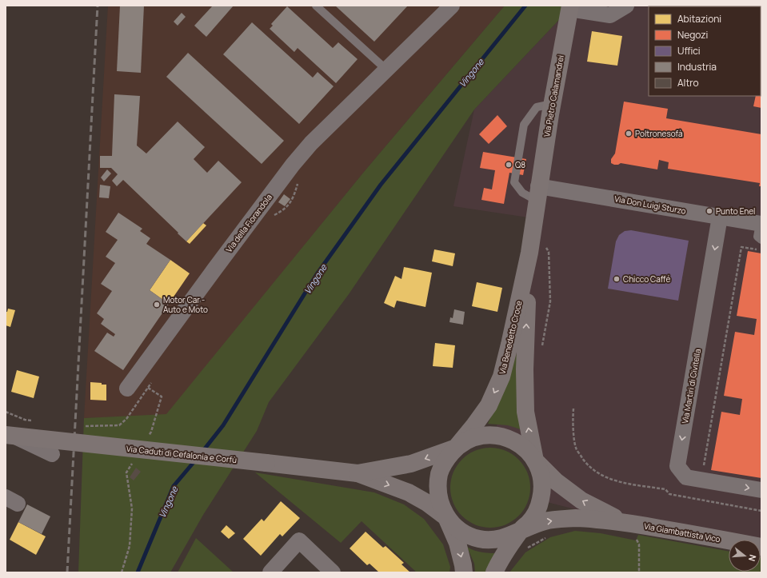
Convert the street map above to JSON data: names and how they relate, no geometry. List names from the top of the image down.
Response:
{
  "streets": {
    "main road": [
      "Via Pietro Calamandrei",
      "Via Benedetto Croce",
      "Via Caduti di Cefalonia e Corfù",
      "Via Giambattista Vico"
    ],
    "street": ["Via Don Luigi Sturzo", "Via della Fiorandola", "Via Martiri di Civitella"]
  },
  "crossings": [
    ["Via Pietro Calamandrei", "Via Don Luigi Sturzo"],
    ["Via Pietro Calamandrei", "Via Benedetto Croce"],
    ["Via Don Luigi Sturzo", "Via Benedetto Croce"],
    ["Via Don Luigi Sturzo", "Via Martiri di Civitella"],
    ["Via Benedetto Croce", "Via Caduti di Cefalonia e Corfù"],
    ["Via Benedetto Croce", "Via Giambattista Vico"],
    ["Via Caduti di Cefalonia e Corfù", "Via Giambattista Vico"]
  ],
  "one_way": ["Via Martiri di Civitella"],
  "water": ["Vingone"],
  "places": [
    "Poltronesofà",
    "Q8",
    "Punto Enel",
    "Chicco Caffé",
    "Motor Car - Auto e Moto"
  ],
  "legend": [
    "Abitazioni",
    "Negozi",
    "Uffici",
    "Industria",
    "Altro"
  ],
  "north": "right"
}
